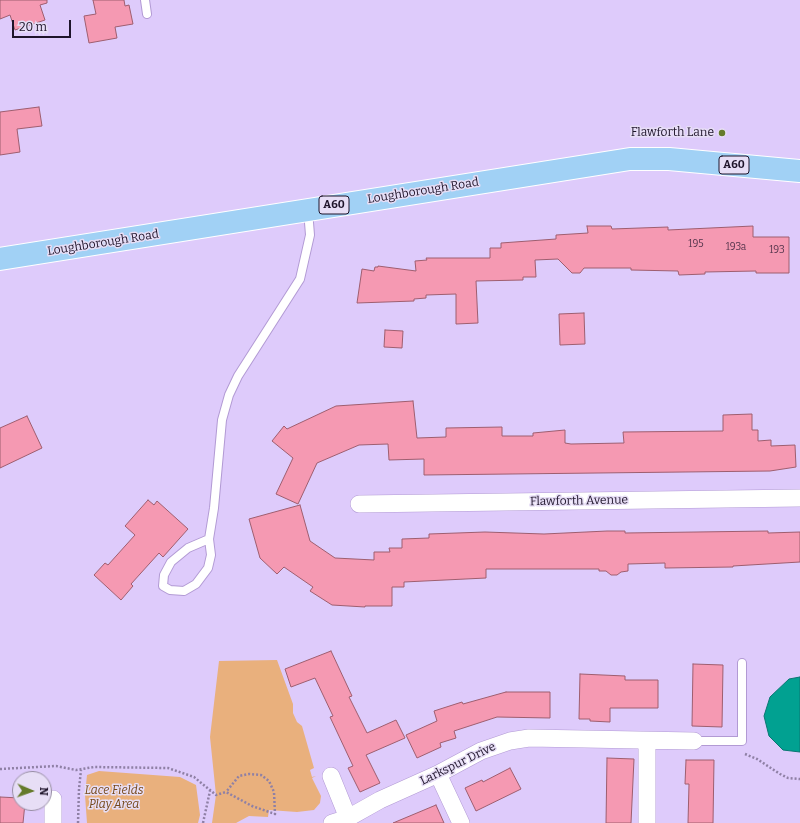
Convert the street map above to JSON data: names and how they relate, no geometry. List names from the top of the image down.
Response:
{
  "streets": {
    "main road": ["A60", "Loughborough Road"],
    "street": ["Flawforth Avenue", "Larkspur Drive"]
  },
  "parks": ["Lace Fields Play Area"],
  "places": ["Flawforth Lane"],
  "house_numbers": ["195", "193a", "193"],
  "scale_bar": "20 m",
  "north": "right"
}
